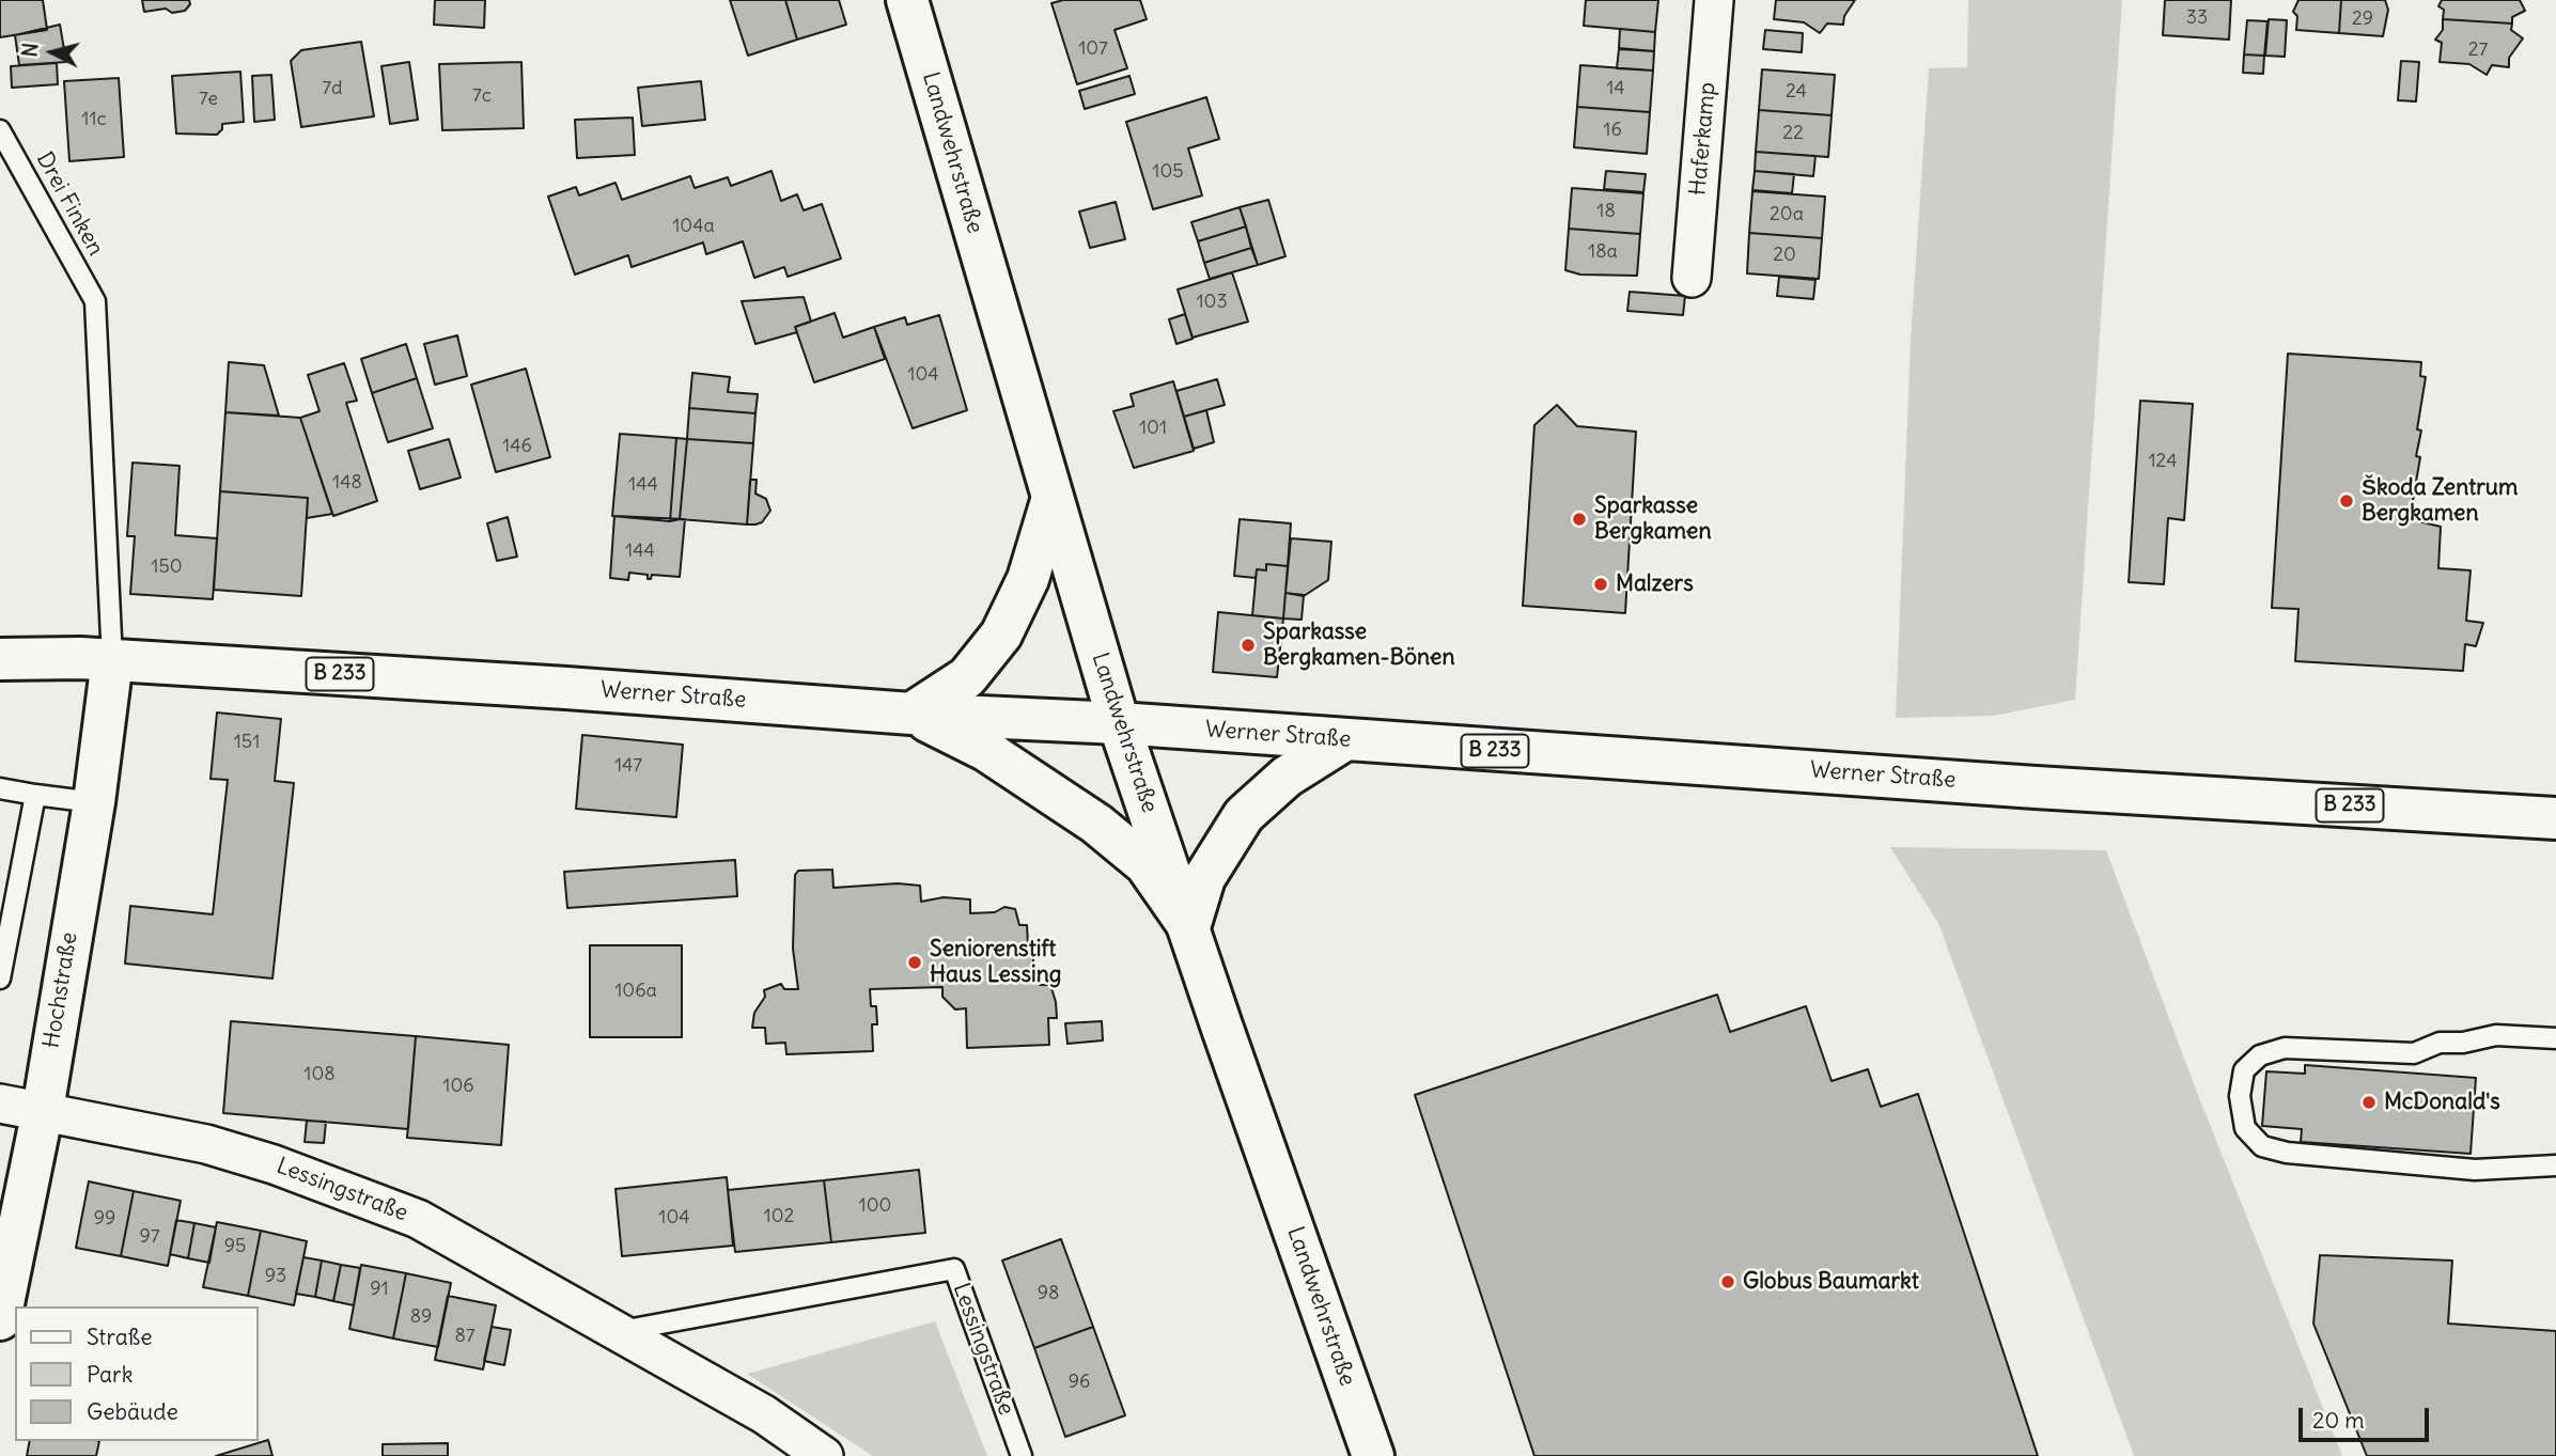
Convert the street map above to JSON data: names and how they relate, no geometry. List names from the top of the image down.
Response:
{
  "streets": {
    "main road": [
      "Landwehrstraße",
      "B 233",
      "Werner Straße",
      "Hochstraße"
    ],
    "street": ["Haferkamp", "Lessingstraße"],
    "lane": ["Drei Finken"]
  },
  "crossings": [
    ["Landwehrstraße", "Werner Straße"],
    ["Drei Finken", "Werner Straße"],
    ["Drei Finken", "Hochstraße"],
    ["Werner Straße", "Hochstraße"],
    ["Hochstraße", "Lessingstraße"]
  ],
  "places": [
    "Škoda Zentrum Bergkamen",
    "Sparkasse Bergkamen",
    "Malzers",
    "Sparkasse Bergkamen-Bönen",
    "Seniorenstift Haus Lessing",
    "McDonald's",
    "Globus Baumarkt"
  ],
  "house_numbers": [
    "33",
    "29",
    "107",
    "27",
    "7d",
    "14",
    "24",
    "7c",
    "7e",
    "11c",
    "16",
    "22",
    "105",
    "18",
    "20a",
    "104a",
    "18a",
    "20",
    "103",
    "104",
    "101",
    "146",
    "124",
    "148",
    "144",
    "144",
    "150",
    "151",
    "147",
    "106a",
    "108",
    "106",
    "100",
    "102",
    "104",
    "99",
    "97",
    "95",
    "93",
    "91",
    "98",
    "89",
    "87",
    "96"
  ],
  "legend": ["Straße", "Park", "Gebäude"],
  "scale_bar": "20 m",
  "north": "left"
}
